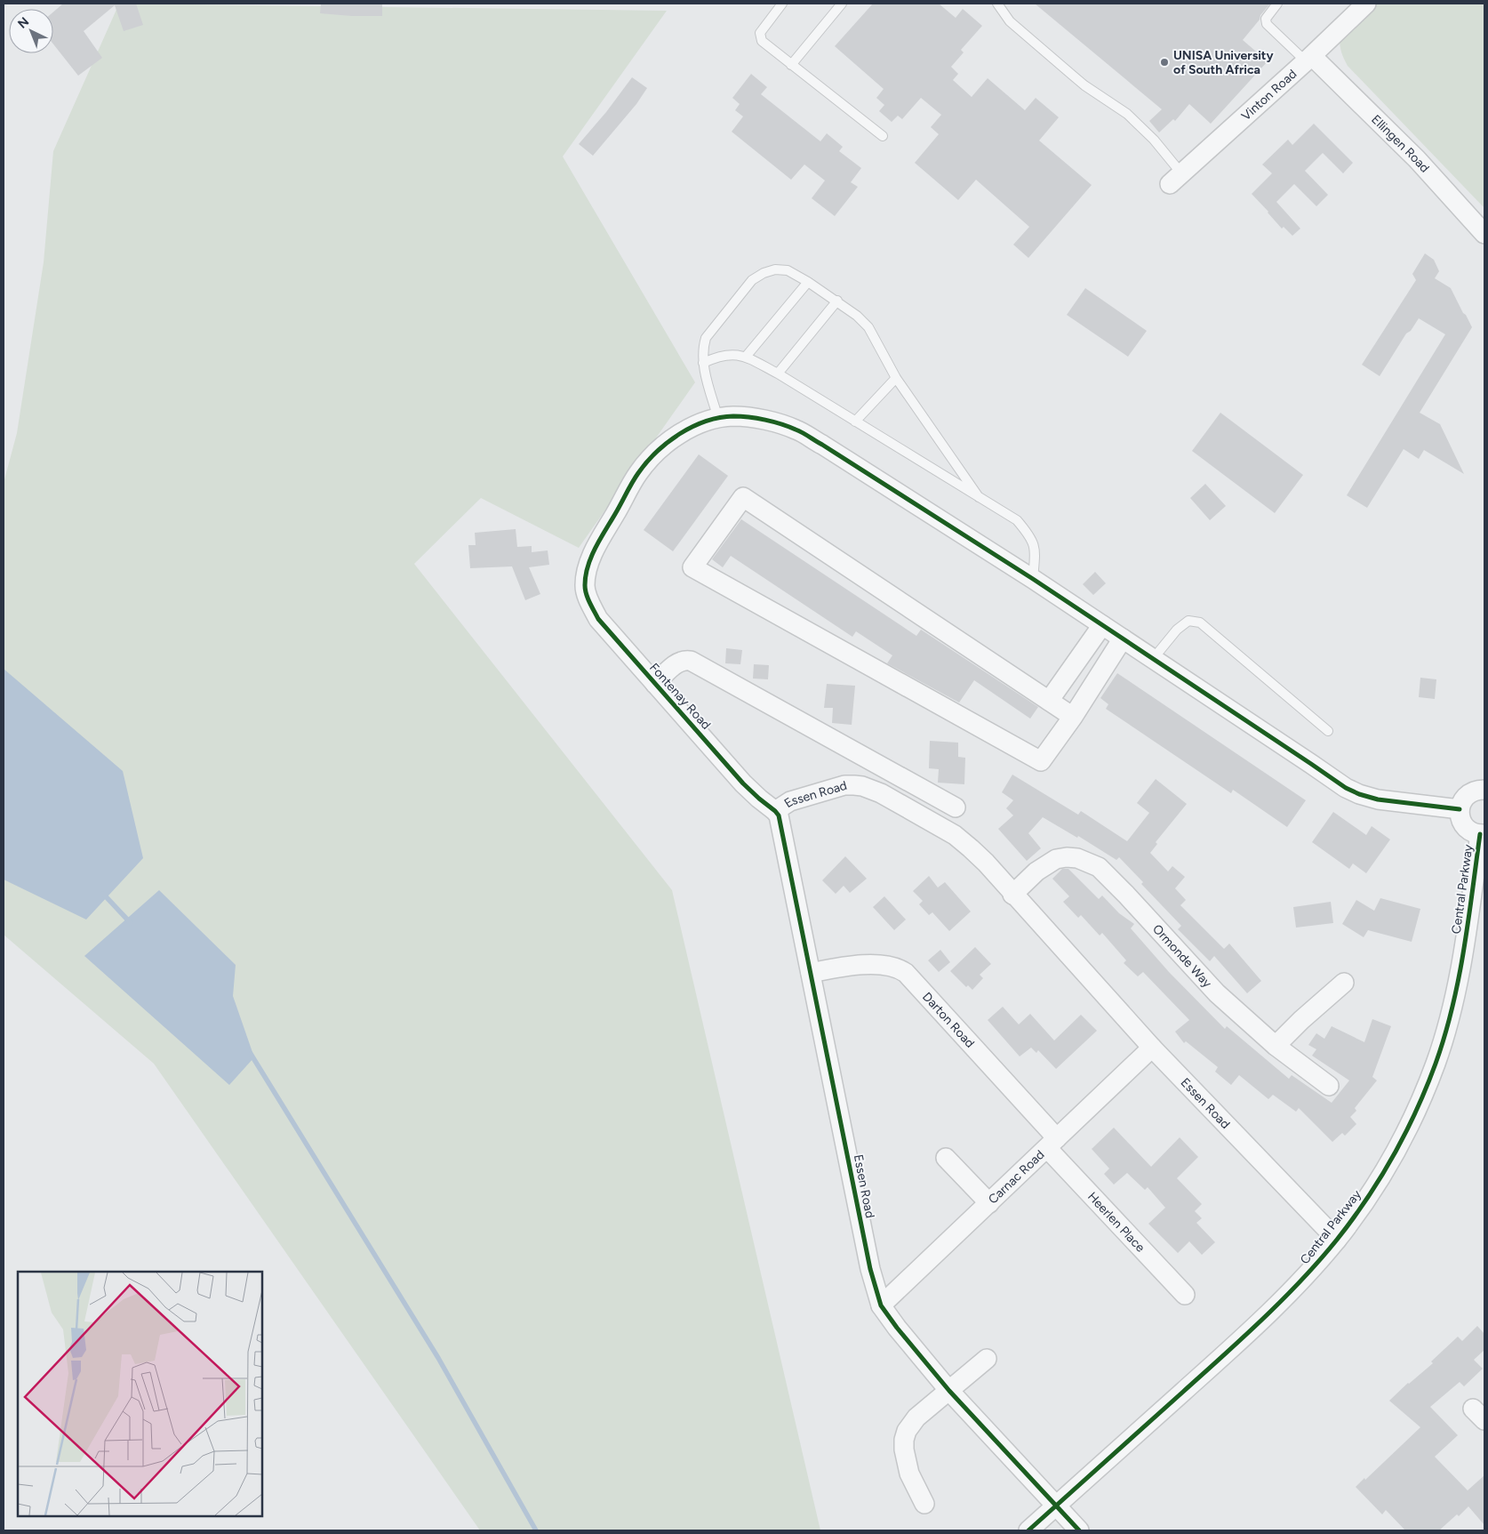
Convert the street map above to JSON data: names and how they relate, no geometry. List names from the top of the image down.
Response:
{
  "streets": {
    "street": [
      "Vinton Road",
      "Ellingen Road",
      "Fontenay Road",
      "Essen Road",
      "Central Parkway",
      "Ormonde Way",
      "Darton Road",
      "Carnac Road",
      "Heerlen Place"
    ]
  },
  "crossings": [
    ["Vinton Road", "Ellingen Road"],
    ["Fontenay Road", "Essen Road"],
    ["Essen Road", "Central Parkway"],
    ["Essen Road", "Ormonde Way"],
    ["Essen Road", "Darton Road"],
    ["Essen Road", "Carnac Road"],
    ["Darton Road", "Carnac Road"],
    ["Darton Road", "Heerlen Place"],
    ["Carnac Road", "Heerlen Place"]
  ],
  "places": ["UNISA University of South Africa"],
  "north": "top left"
}
